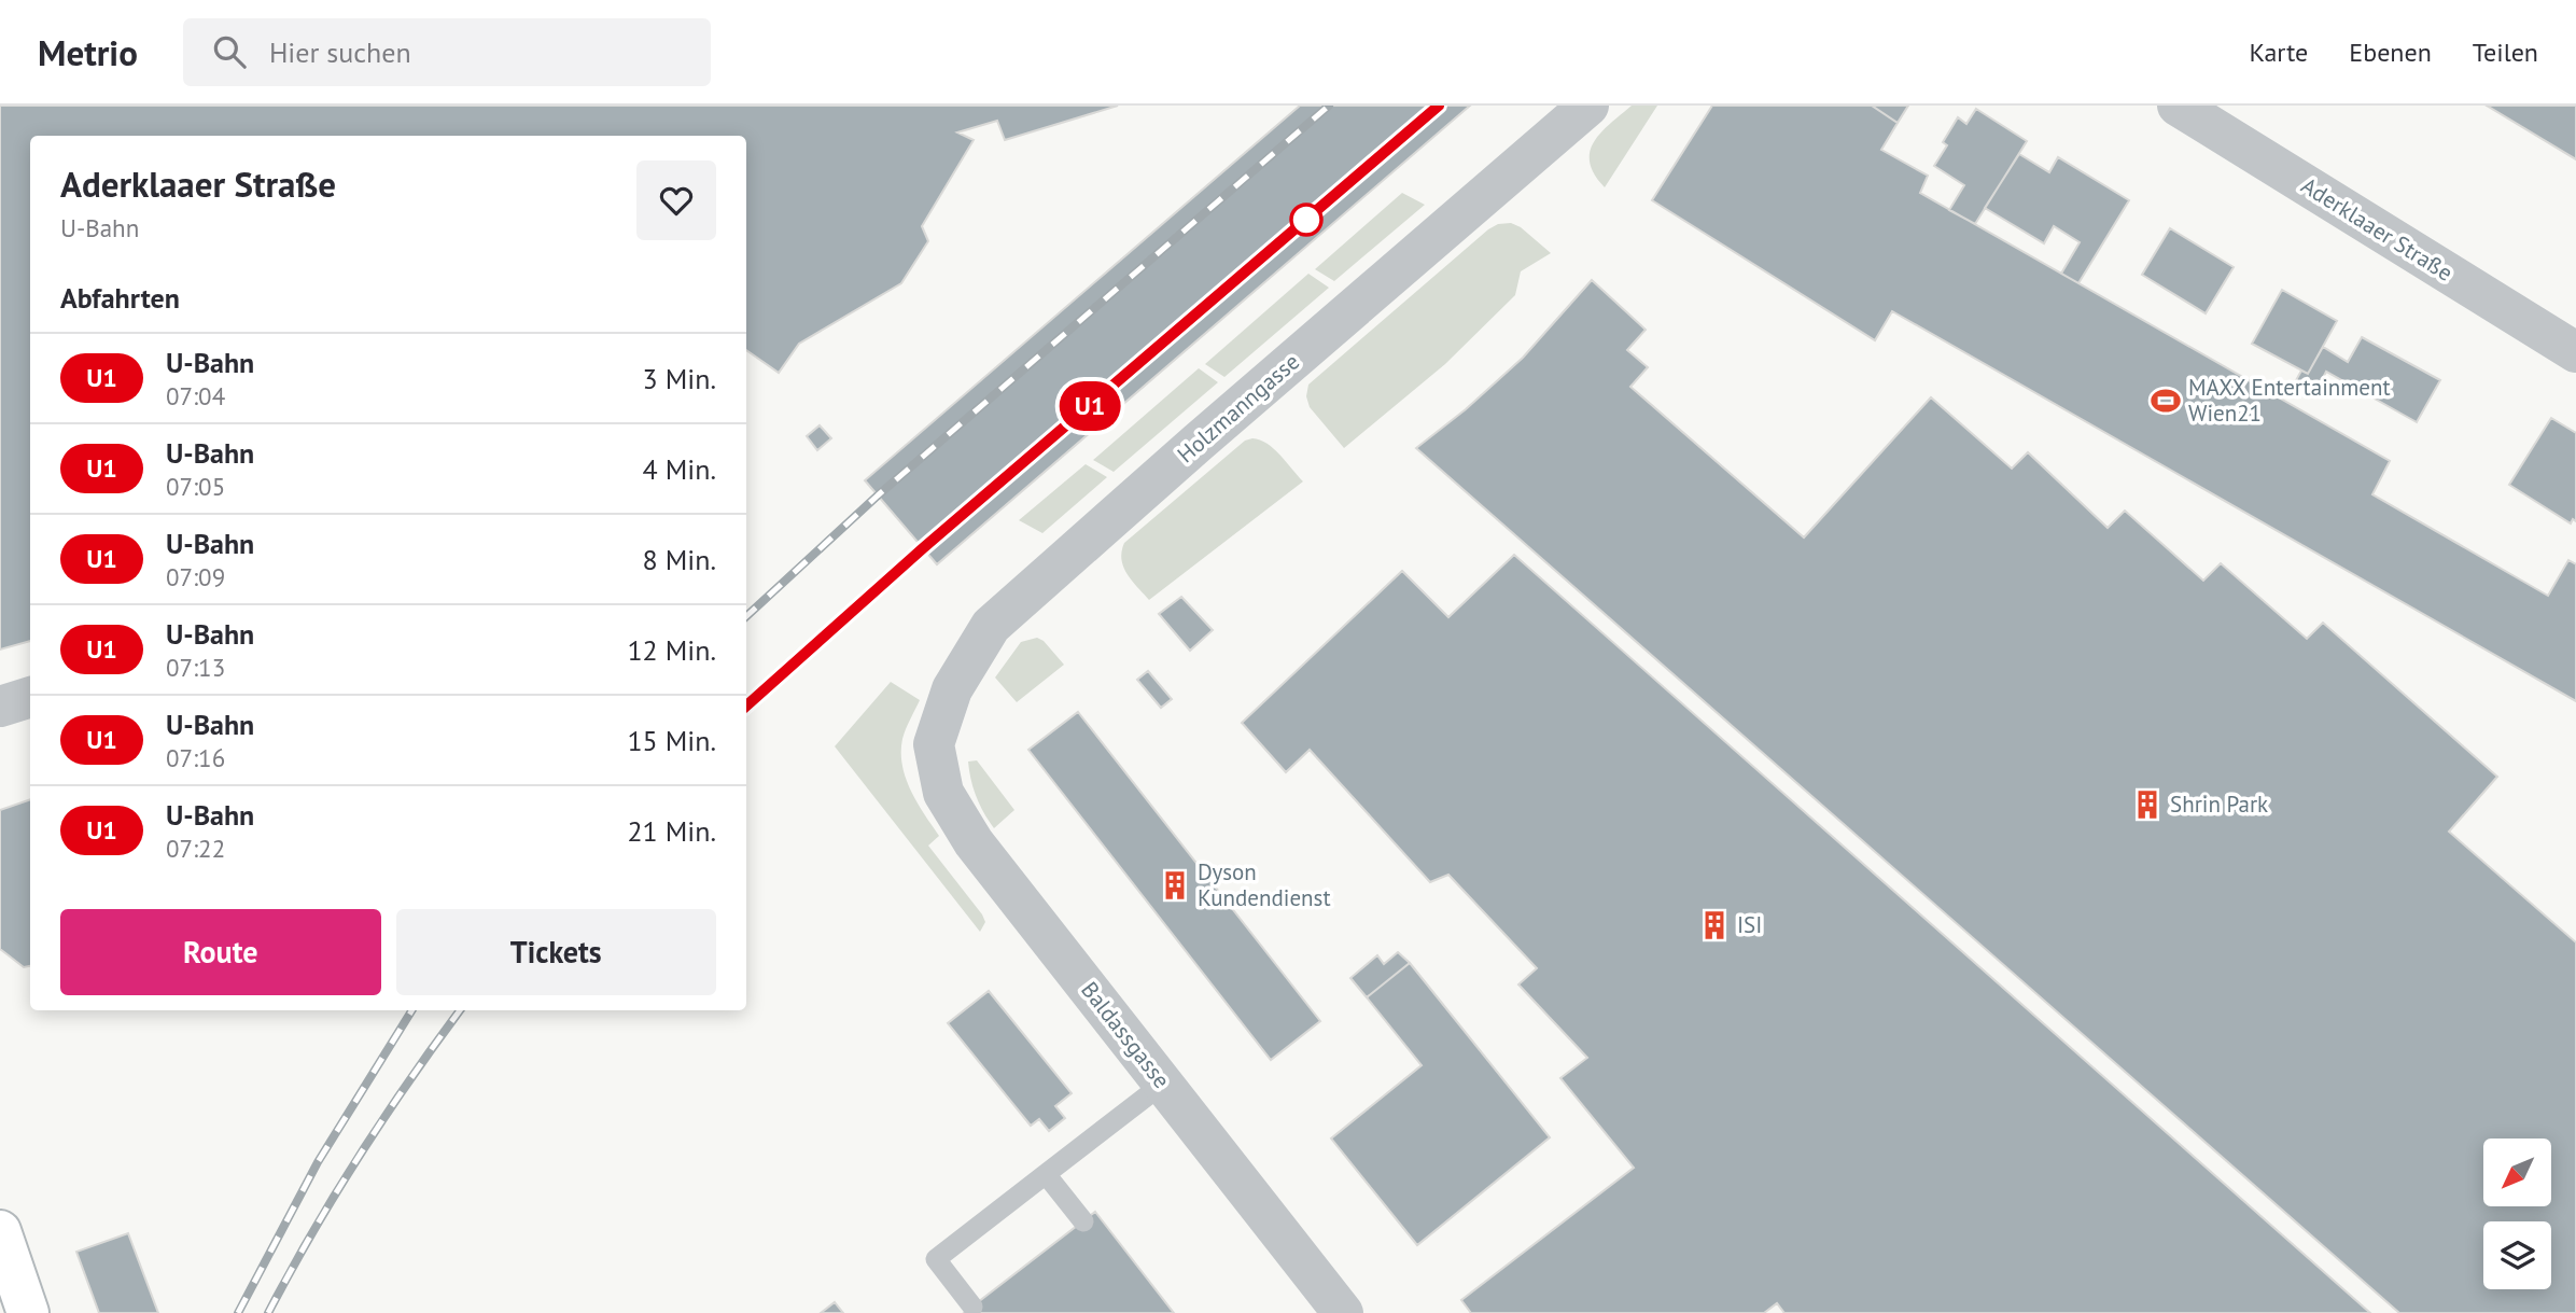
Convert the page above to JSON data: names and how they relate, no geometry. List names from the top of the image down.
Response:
{
  "streets": {
    "street": ["Aderklaaer Straße", "Holzmanngasse", "Baldassgasse"]
  },
  "crossings": [
    ["Holzmanngasse", "Baldassgasse"]
  ],
  "places": {
    "sports": ["MAXX Entertainment Wien21"],
    "building": ["Shrin Park", "Dyson Kundendienst", "ISI"]
  },
  "lines": ["metro line U1"],
  "north": "bottom left",
  "page": {
    "header": "Metrio",
    "search": "Hier suchen",
    "nav": ["Karte", "Ebenen", "Teilen"],
    "on_map": "U1",
    "heading": [
      ["Aderklaaer Straße", "U-Bahn"],
      "Abfahrten"
    ],
    "list": [
      {
        "mark": "U1",
        "name": "U-Bahn",
        "note": "07:04",
        "value": "3 Min."
      },
      {
        "mark": "U1",
        "name": "U-Bahn",
        "note": "07:05",
        "value": "4 Min."
      },
      {
        "mark": "U1",
        "name": "U-Bahn",
        "note": "07:09",
        "value": "8 Min."
      },
      {
        "mark": "U1",
        "name": "U-Bahn",
        "note": "07:13",
        "value": "12 Min."
      },
      {
        "mark": "U1",
        "name": "U-Bahn",
        "note": "07:16",
        "value": "15 Min."
      },
      {
        "mark": "U1",
        "name": "U-Bahn",
        "note": "07:22",
        "value": "21 Min."
      }
    ],
    "buttons": ["Route", "Tickets"]
  }
}
